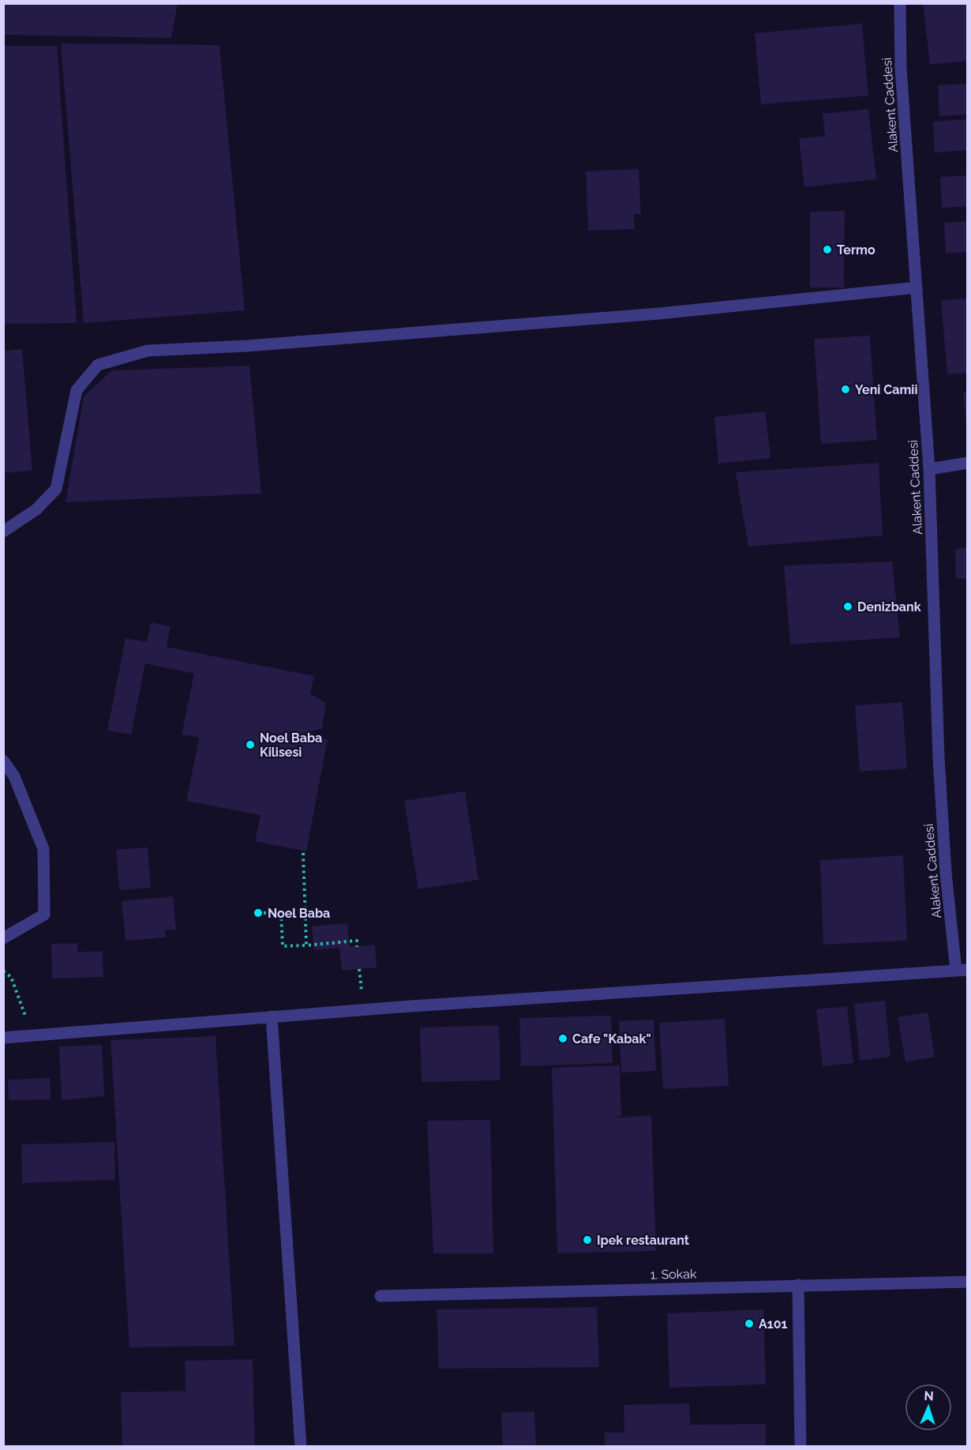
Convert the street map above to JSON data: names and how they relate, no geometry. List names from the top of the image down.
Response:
{
  "streets": {
    "street": ["Alakent Caddesi", "1. Sokak"]
  },
  "places": [
    "Termo",
    "Yeni Camii",
    "Denizbank",
    "Noel Baba Kilisesi",
    "Noel Baba",
    "Cafe \"Kabak\"",
    "Ipek restaurant",
    "A101"
  ],
  "north": "top"
}
